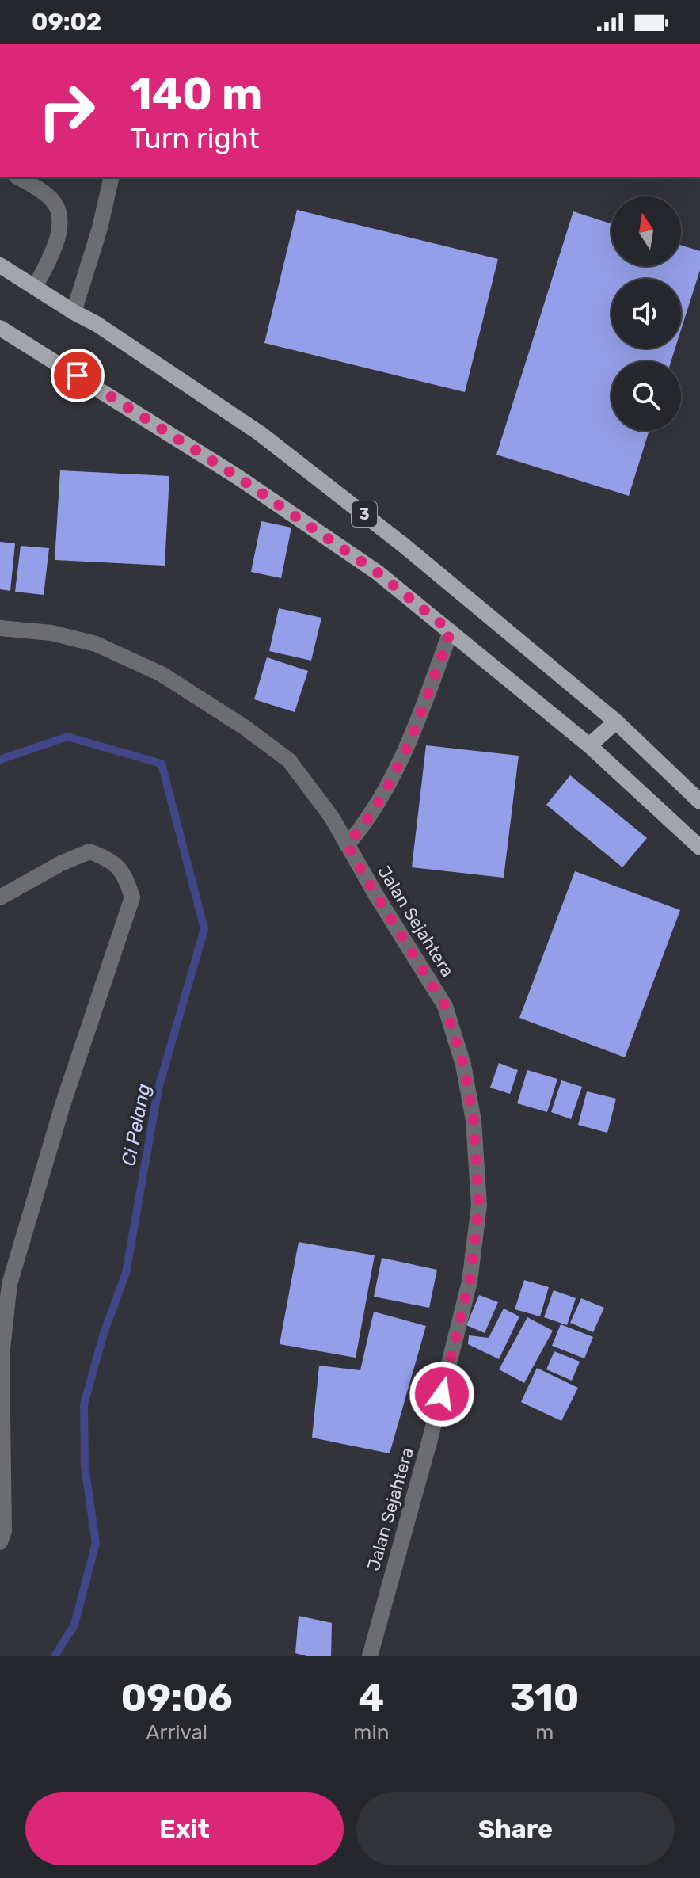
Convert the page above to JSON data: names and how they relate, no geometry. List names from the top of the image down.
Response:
{
  "streets": {
    "main road": ["3"],
    "street": ["Jalan Sejahtera"]
  },
  "water": ["Ci Pelang"],
  "north": "top",
  "page": {
    "status": "09:02",
    "turn": ["140 m", "Turn right"],
    "eta": [
      "09:06",
      "Arrival",
      "4",
      "min",
      "310",
      "m"
    ],
    "buttons": ["Exit", "Share"]
  }
}
